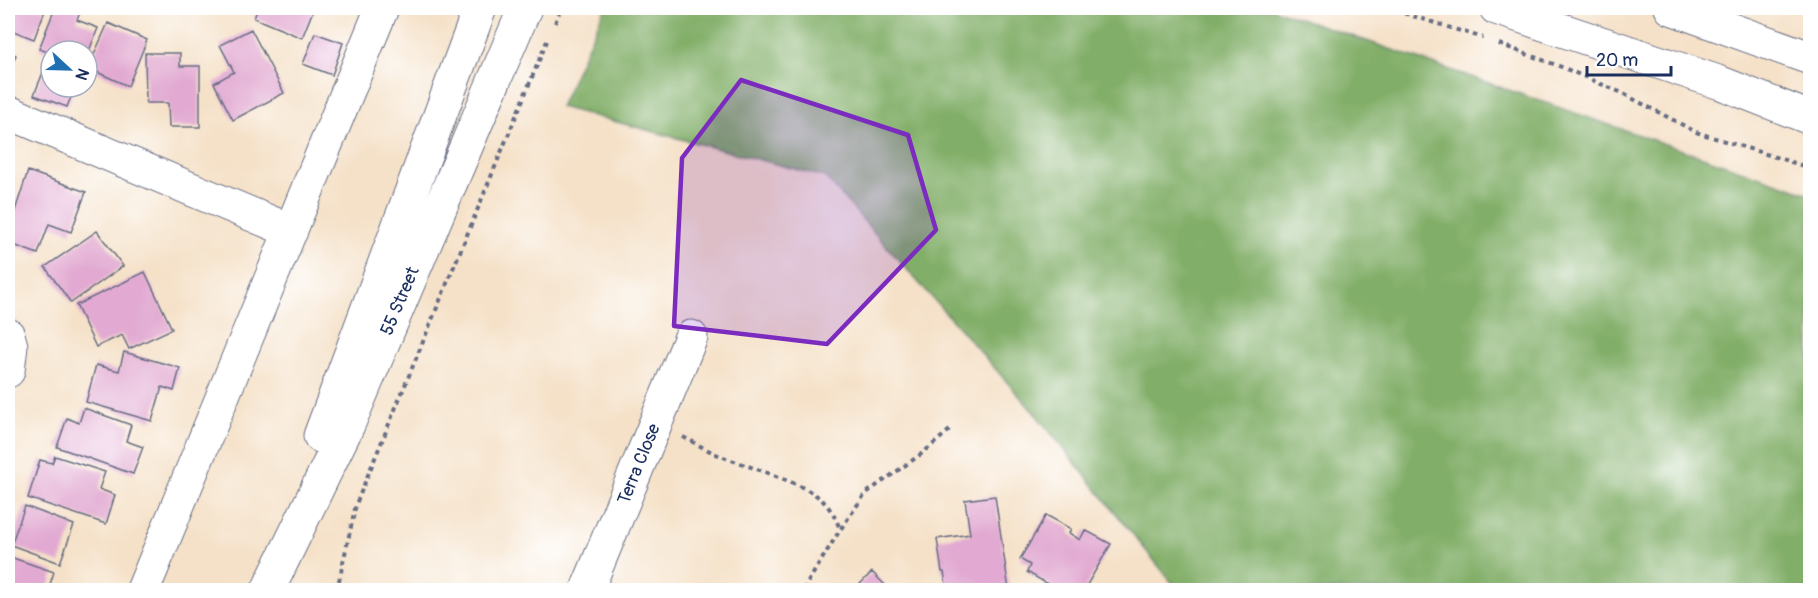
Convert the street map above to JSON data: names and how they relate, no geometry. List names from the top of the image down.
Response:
{
  "streets": {
    "main road": ["55 Street", "Terra Close"]
  },
  "scale_bar": "20 m",
  "north": "right"
}
